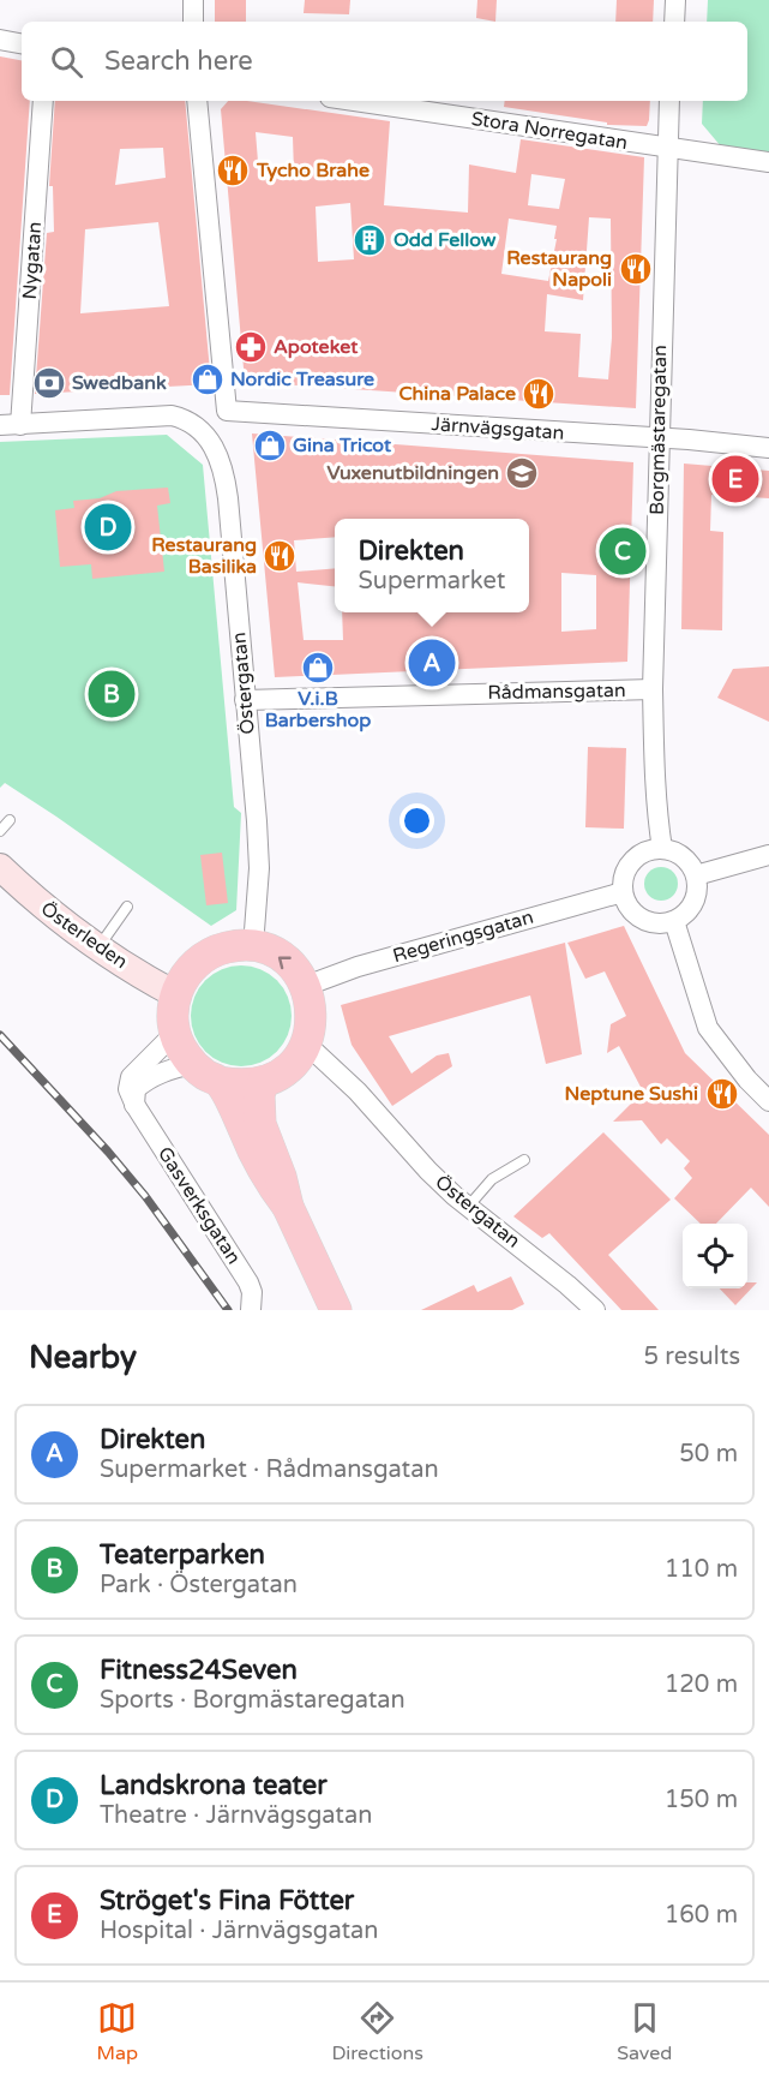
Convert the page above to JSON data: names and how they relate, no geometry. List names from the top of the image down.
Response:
{
  "streets": {
    "street": [
      "Stora Norregatan",
      "Nygatan",
      "Järnvägsgatan",
      "Borgmästaregatan",
      "Östergatan",
      "Rådmansgatan",
      "Österleden",
      "Regeringsgatan",
      "Gasverksgatan"
    ]
  },
  "crossings": [
    ["Stora Norregatan", "Borgmästaregatan"],
    ["Nygatan", "Östergatan"],
    ["Järnvägsgatan", "Borgmästaregatan"],
    ["Borgmästaregatan", "Rådmansgatan"],
    ["Borgmästaregatan", "Regeringsgatan"],
    ["Östergatan", "Rådmansgatan"],
    ["Östergatan", "Österleden"],
    ["Östergatan", "Regeringsgatan"],
    ["Österleden", "Regeringsgatan"]
  ],
  "places": {
    "restaurant": [
      "Tycho Brahe",
      "Restaurang Napoli",
      "China Palace",
      "Restaurang Basilika",
      "Neptune Sushi"
    ],
    "building": ["Odd Fellow"],
    "pharmacy": ["Apoteket"],
    "shop": ["Nordic Treasure", "Gina Tricot", "V.i.B Barbershop"],
    "bank": ["Swedbank"],
    "school or university": ["Vuxenutbildningen"]
  },
  "page": {
    "search": "Search here",
    "pins": [
      "E",
      "D",
      "C",
      "A",
      "B"
    ],
    "popup": ["Direkten", "Supermarket"],
    "heading": ["Nearby", "5 results"],
    "list": [
      {
        "mark": "A",
        "name": "Direkten",
        "note": "Supermarket · Rådmansgatan",
        "value": "50 m"
      },
      {
        "mark": "B",
        "name": "Teaterparken",
        "note": "Park · Östergatan",
        "value": "110 m"
      },
      {
        "mark": "C",
        "name": "Fitness24Seven",
        "note": "Sports · Borgmästaregatan",
        "value": "120 m"
      },
      {
        "mark": "D",
        "name": "Landskrona teater",
        "note": "Theatre · Järnvägsgatan",
        "value": "150 m"
      },
      {
        "mark": "E",
        "name": "Ströget's Fina Fötter",
        "note": "Hospital · Järnvägsgatan",
        "value": "160 m"
      }
    ],
    "nav": ["Map", "Directions", "Saved"]
  }
}
